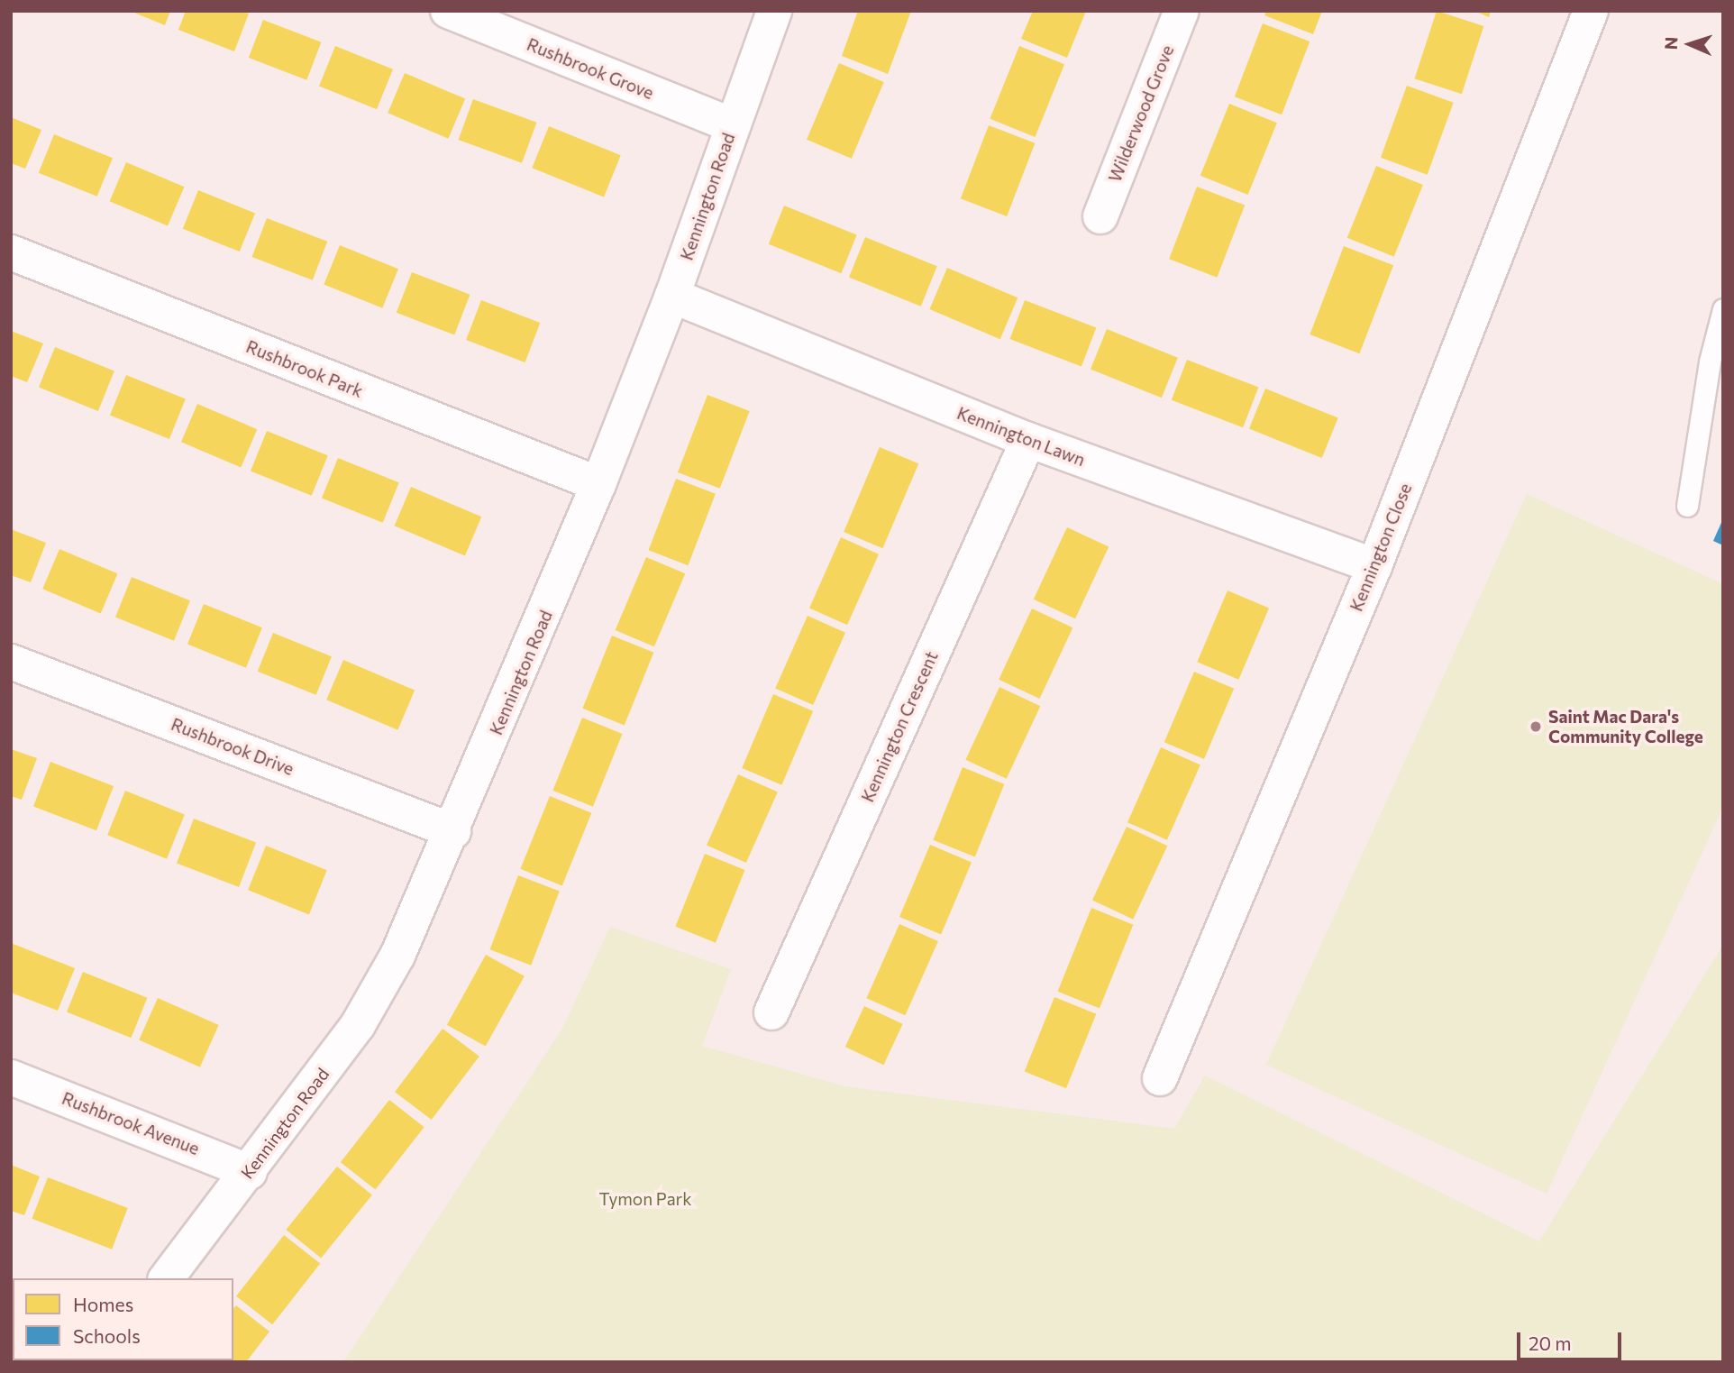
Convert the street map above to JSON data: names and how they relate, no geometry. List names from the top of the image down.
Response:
{
  "streets": {
    "street": [
      "Rushbrook Grove",
      "Wilderwood Grove",
      "Kennington Road",
      "Rushbrook Park",
      "Kennington Lawn",
      "Kennington Close",
      "Kennington Crescent",
      "Rushbrook Drive",
      "Rushbrook Avenue"
    ]
  },
  "crossings": [
    ["Rushbrook Grove", "Kennington Road"],
    ["Kennington Road", "Rushbrook Park"],
    ["Kennington Road", "Kennington Lawn"],
    ["Kennington Road", "Rushbrook Drive"],
    ["Kennington Road", "Rushbrook Avenue"],
    ["Kennington Lawn", "Kennington Close"],
    ["Kennington Lawn", "Kennington Crescent"]
  ],
  "parks": ["Tymon Park"],
  "places": ["Saint Mac Dara's Community College"],
  "legend": ["Homes", "Schools"],
  "scale_bar": "20 m",
  "north": "left"
}
